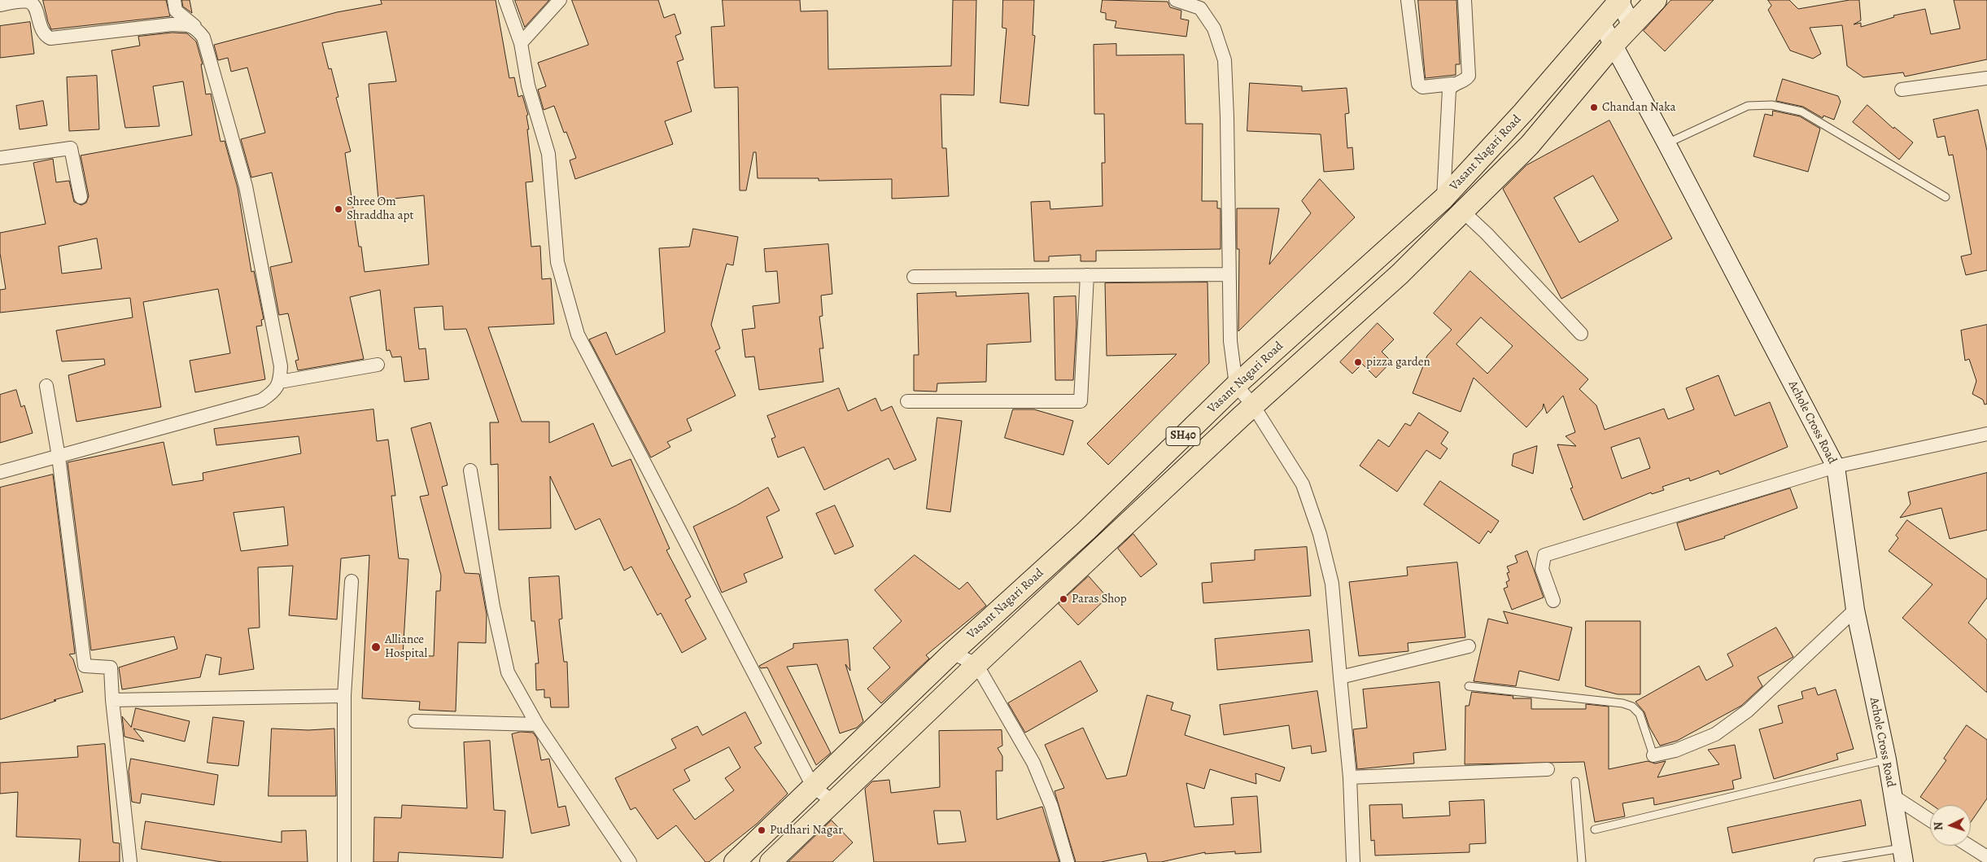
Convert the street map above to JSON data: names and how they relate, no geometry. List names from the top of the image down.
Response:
{
  "streets": {
    "main road": ["Vasant Nagari Road", "SH40"],
    "street": ["Achole Cross Road"]
  },
  "crossings": [
    ["Vasant Nagari Road", "Achole Cross Road"]
  ],
  "places": [
    "Chandan Naka",
    "Shree Om Shraddha apt",
    "pizza garden",
    "Paras Shop",
    "Alliance Hospital",
    "Pudhari Nagar"
  ],
  "north": "left"
}
